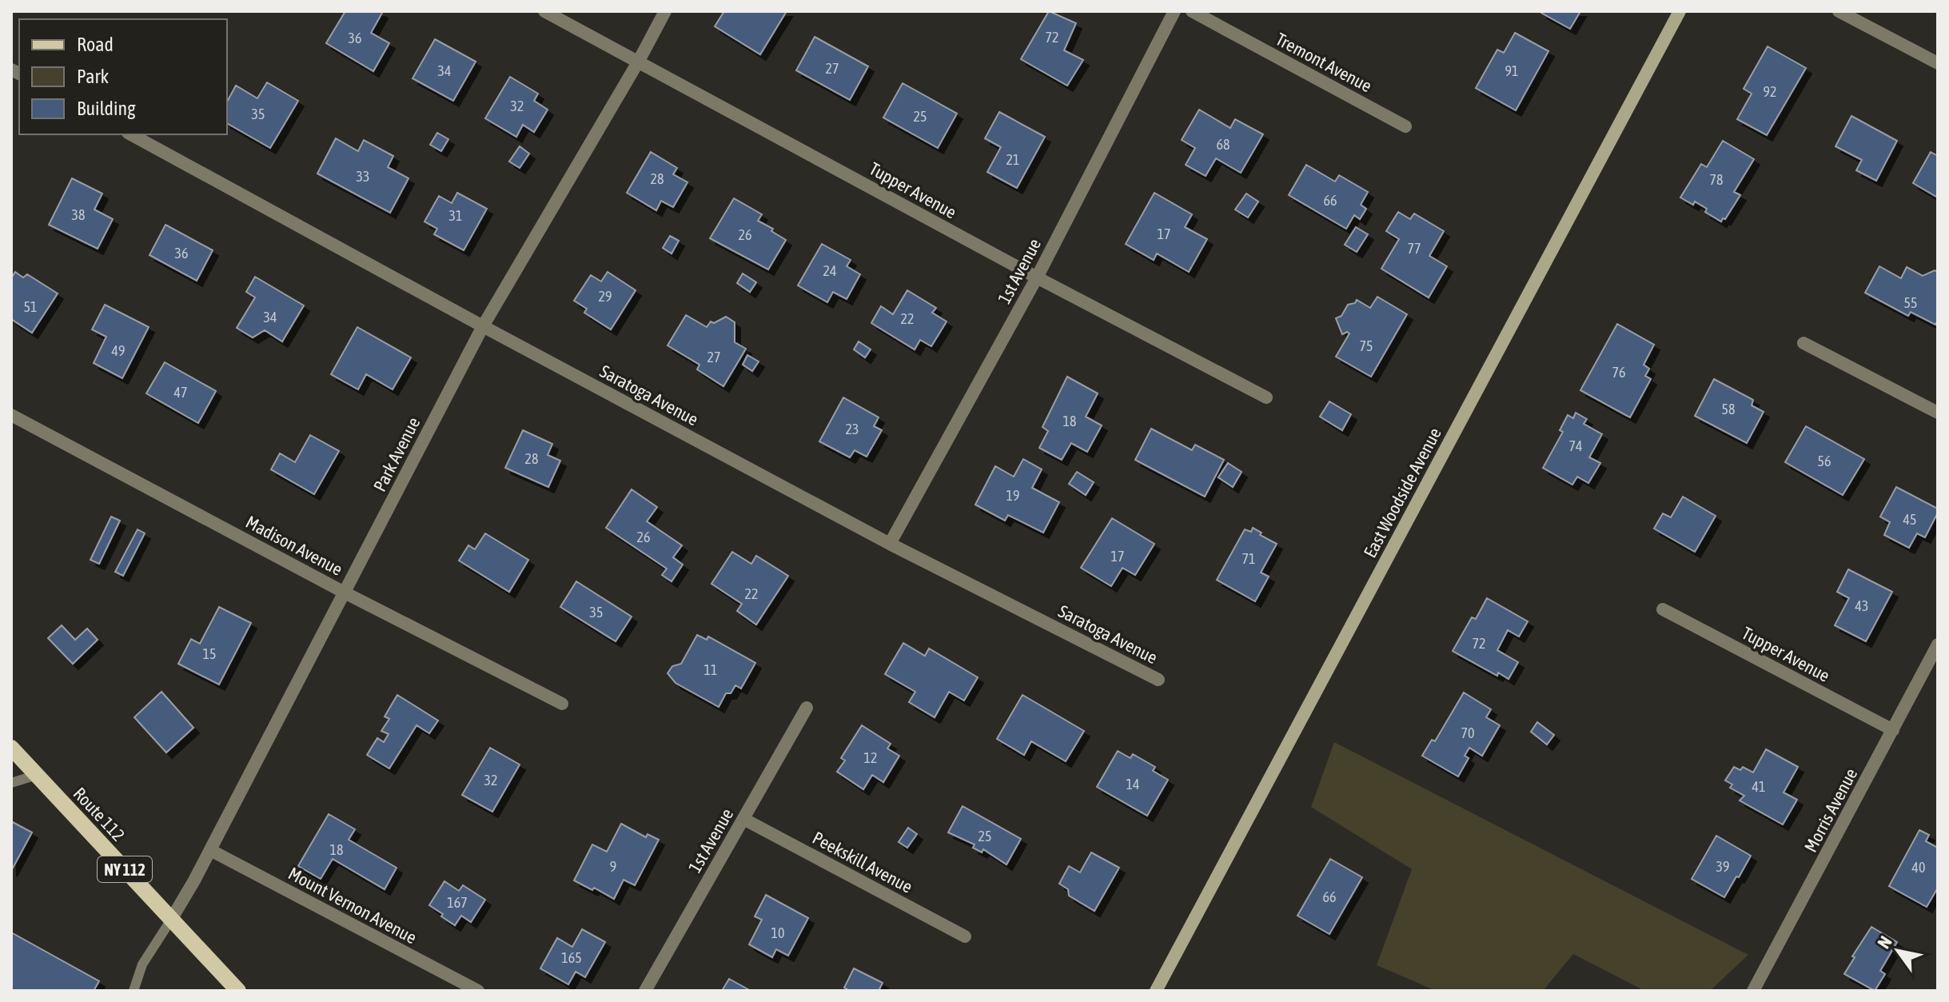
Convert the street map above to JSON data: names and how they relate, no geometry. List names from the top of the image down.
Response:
{
  "streets": {
    "main road": ["East Woodside Avenue", "Route 112", "NY 112"],
    "street": [
      "Tremont Avenue",
      "Tupper Avenue",
      "1st Avenue",
      "Saratoga Avenue",
      "Park Avenue",
      "Madison Avenue",
      "Morris Avenue",
      "Peekskill Avenue",
      "Mount Vernon Avenue"
    ]
  },
  "crossings": [
    ["Tupper Avenue", "1st Avenue"],
    ["Tupper Avenue", "Park Avenue"],
    ["Tupper Avenue", "Morris Avenue"],
    ["1st Avenue", "Saratoga Avenue"],
    ["1st Avenue", "Peekskill Avenue"],
    ["Saratoga Avenue", "Park Avenue"],
    ["Park Avenue", "Madison Avenue"],
    ["Park Avenue", "Route 112"],
    ["Park Avenue", "Mount Vernon Avenue"]
  ],
  "house_numbers": [
    "72",
    "36",
    "27",
    "34",
    "91",
    "92",
    "32",
    "35",
    "25",
    "68",
    "21",
    "33",
    "28",
    "78",
    "66",
    "38",
    "31",
    "17",
    "26",
    "77",
    "36",
    "24",
    "29",
    "55",
    "51",
    "34",
    "22",
    "75",
    "49",
    "27",
    "76",
    "47",
    "58",
    "18",
    "23",
    "74",
    "28",
    "56",
    "19",
    "45",
    "26",
    "17",
    "71",
    "22",
    "43",
    "35",
    "72",
    "15",
    "11",
    "70",
    "12",
    "32",
    "14",
    "41",
    "25",
    "18",
    "9",
    "39",
    "40",
    "66",
    "167",
    "10",
    "165"
  ],
  "legend": ["Road", "Park", "Building"],
  "north": "top left"
}
